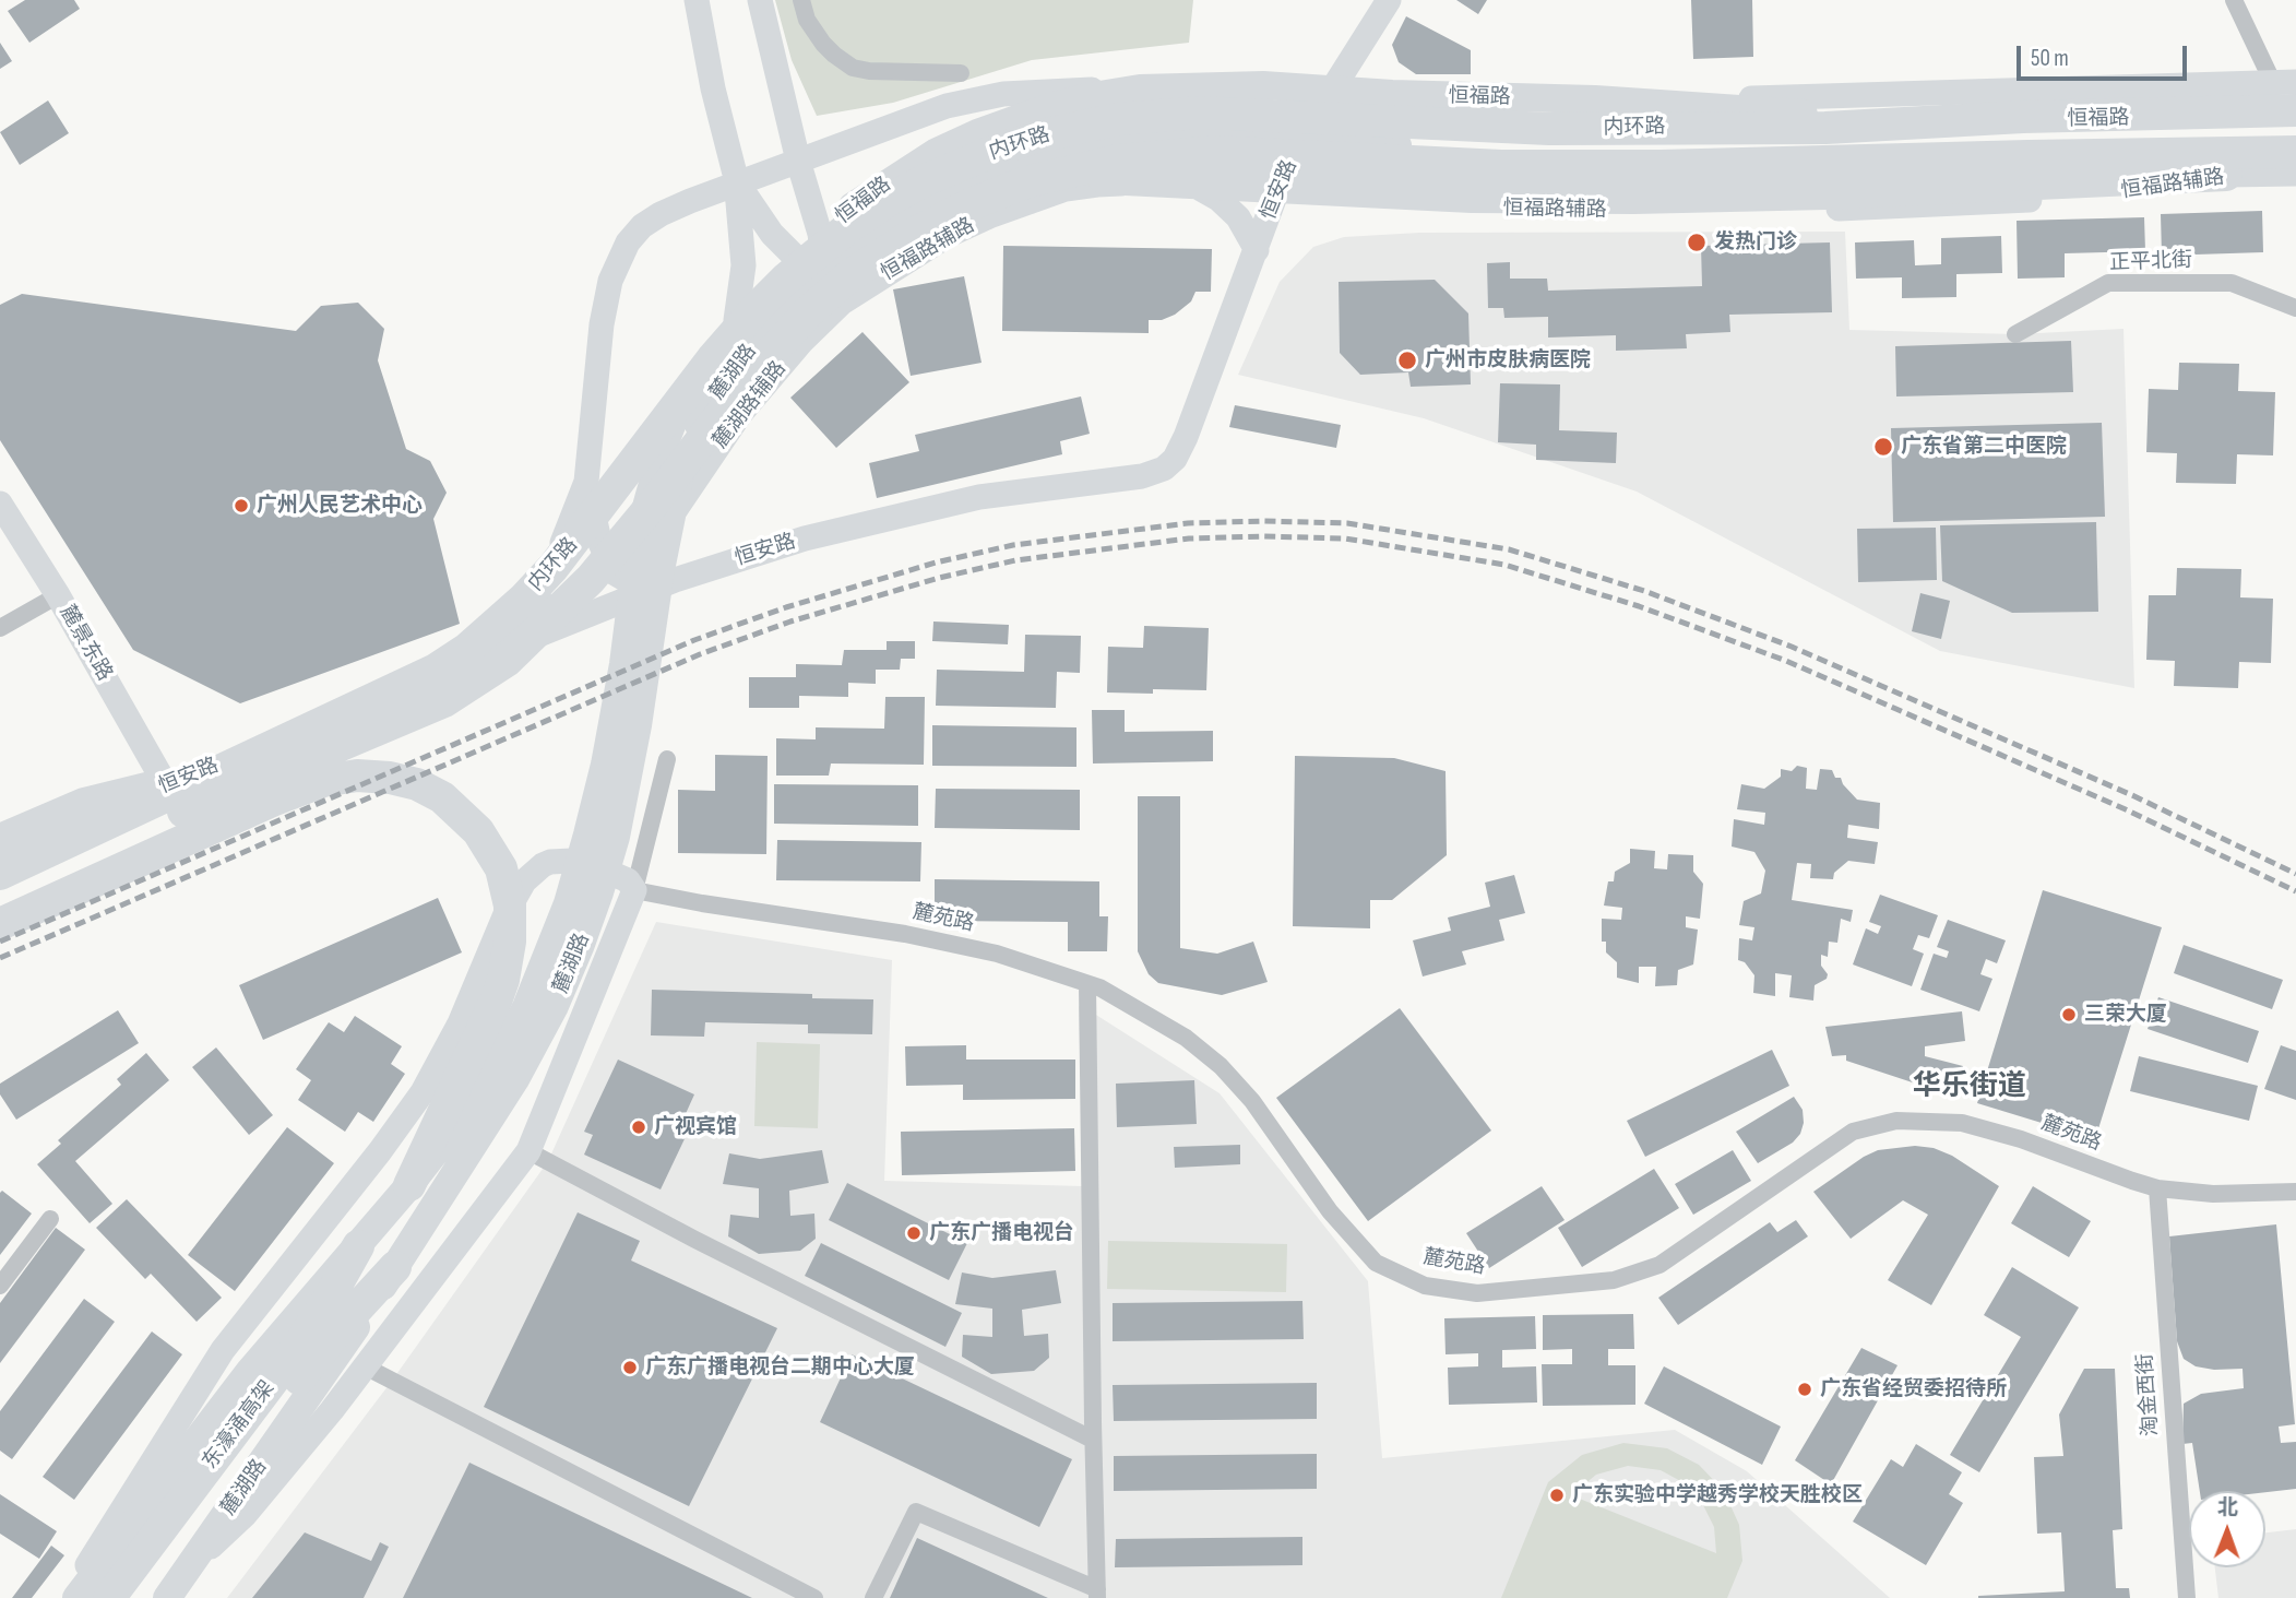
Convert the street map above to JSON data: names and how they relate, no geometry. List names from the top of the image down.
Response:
{
  "streets": {
    "highway": ["内环路", "东濠涌高架"],
    "main road": ["恒福路", "麓湖路"],
    "street": [
      "恒福路辅路",
      "恒安路",
      "正平北街",
      "麓湖路辅路",
      "麓景东路",
      "麓苑路",
      "淘金西街"
    ]
  },
  "crossings": [
    ["恒福路", "内环路"],
    ["恒福路", "恒安路"],
    ["恒福路", "麓湖路"],
    ["恒福路辅路", "恒安路"],
    ["恒福路辅路", "麓湖路辅路"],
    ["恒安路", "麓景东路"],
    ["麓湖路", "麓湖路辅路"],
    ["麓湖路", "东濠涌高架"],
    ["麓苑路", "淘金西街"]
  ],
  "districts": ["华乐街道"],
  "places": [
    "发热门诊",
    "广州市皮肤病医院",
    "广东省第二中医院",
    "广州人民艺术中心",
    "三荣大厦",
    "广视宾馆",
    "广东广播电视台",
    "广东广播电视台二期中心大厦",
    "广东省经贸委招待所",
    "广东实验中学越秀学校天胜校区"
  ],
  "scale_bar": "50 m",
  "north": "top"
}
